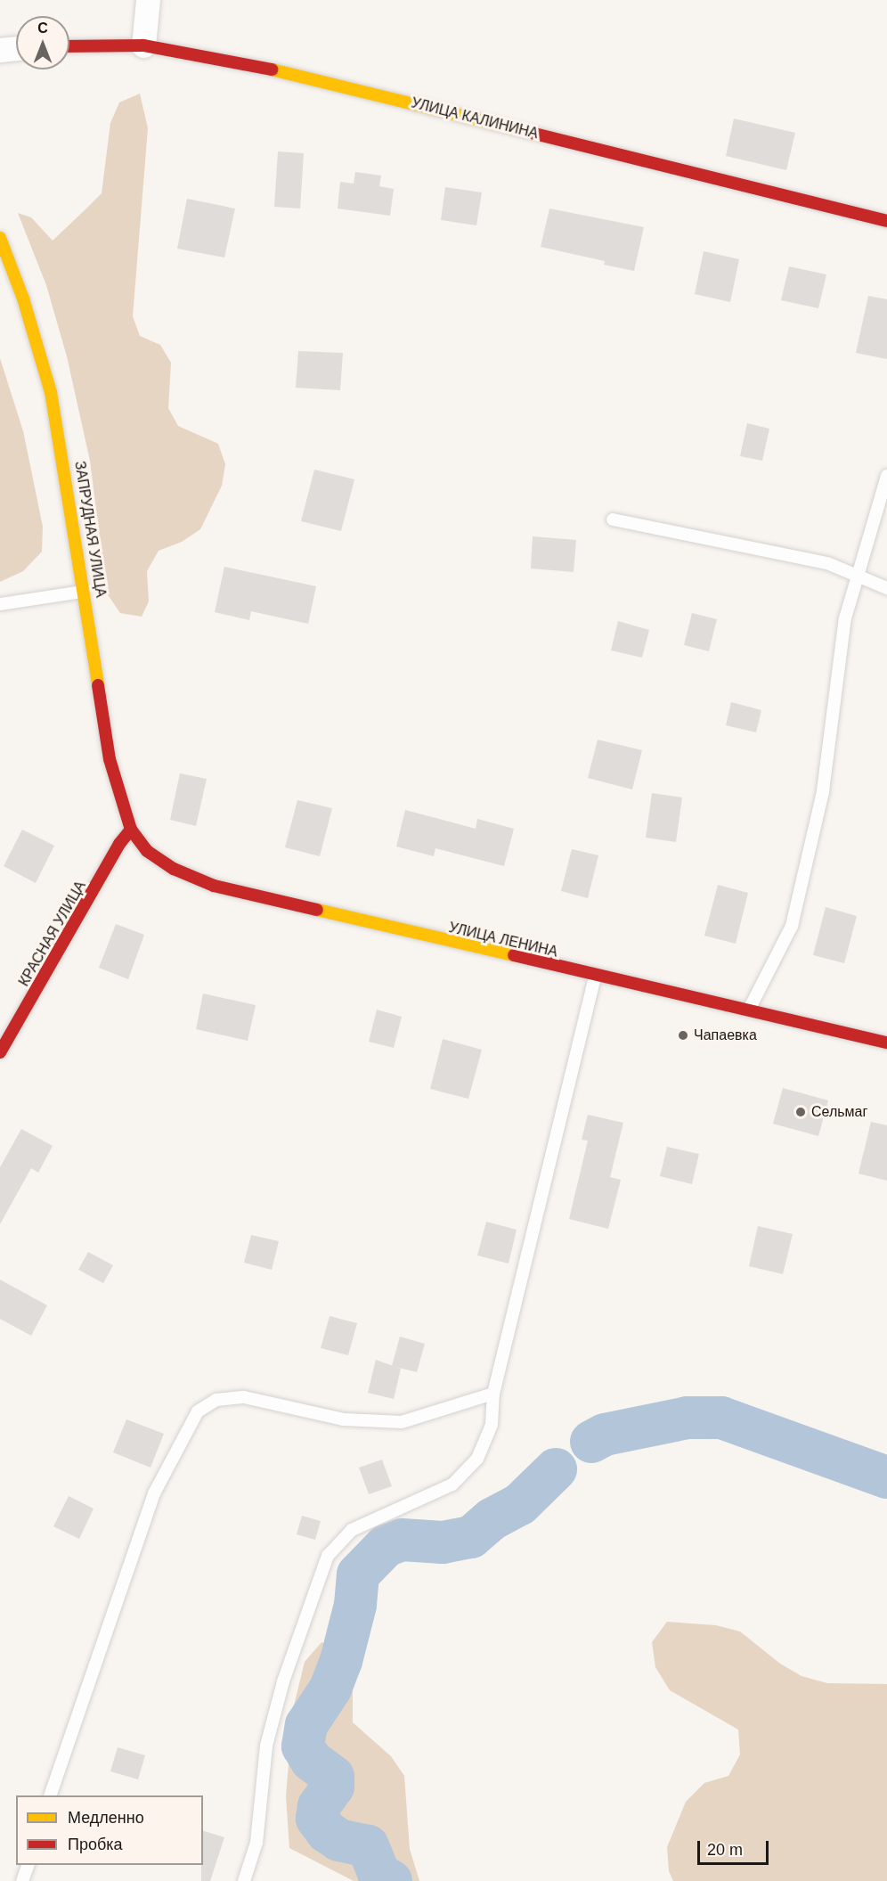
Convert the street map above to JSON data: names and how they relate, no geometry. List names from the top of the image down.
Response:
{
  "streets": {
    "street": [
      "УЛИЦА КАЛИНИНА",
      "ЗАПРУДНАЯ УЛИЦА",
      "КРАСНАЯ УЛИЦА",
      "УЛИЦА ЛЕНИНА"
    ]
  },
  "crossings": [
    ["ЗАПРУДНАЯ УЛИЦА", "КРАСНАЯ УЛИЦА"],
    ["ЗАПРУДНАЯ УЛИЦА", "УЛИЦА ЛЕНИНА"],
    ["КРАСНАЯ УЛИЦА", "УЛИЦА ЛЕНИНА"]
  ],
  "places": ["Чапаевка", "Сельмаг"],
  "legend": ["Медленно", "Пробка"],
  "scale_bar": "20 m",
  "north": "top"
}
